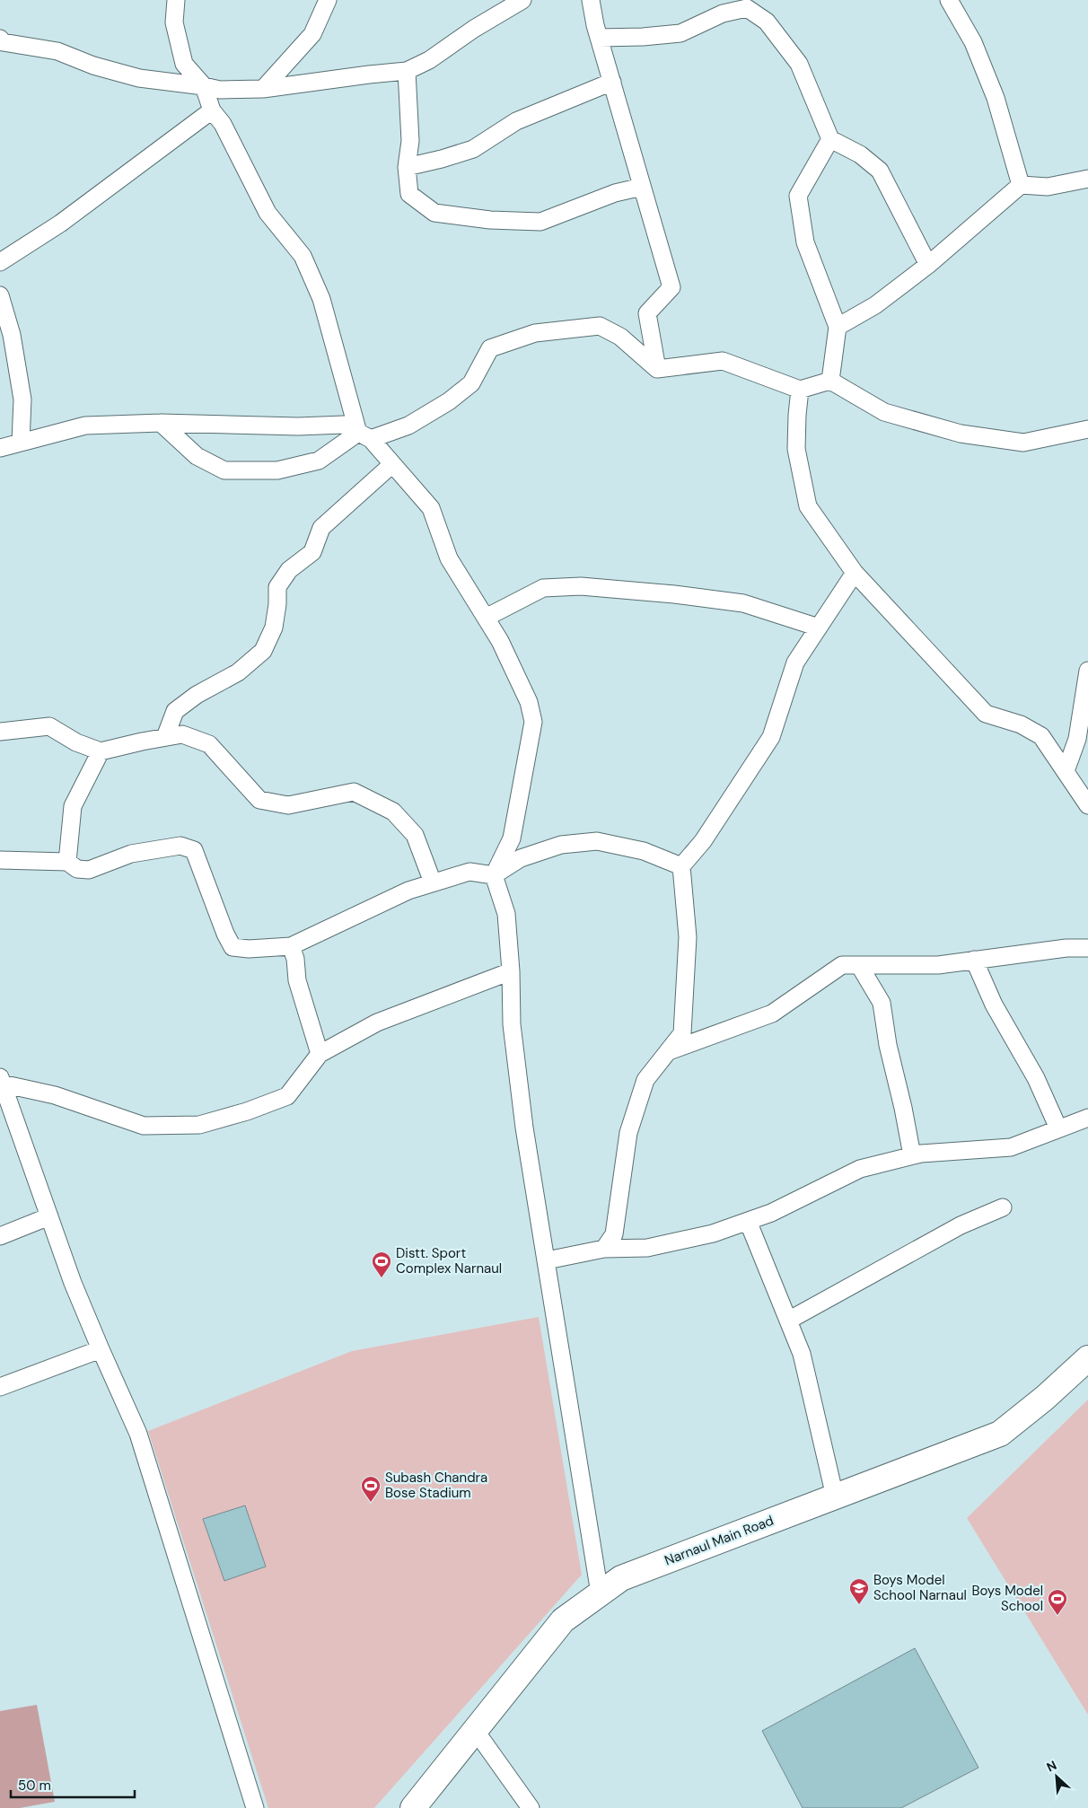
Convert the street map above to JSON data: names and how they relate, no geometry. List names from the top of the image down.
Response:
{
  "streets": {
    "main road": ["Narnaul Main Road"]
  },
  "places": {
    "sports": ["Distt. Sport Complex Narnaul", "Subash Chandra Bose Stadium", "Boys Model School"],
    "school or university": ["Boys Model School Narnaul"]
  },
  "scale_bar": "50 m",
  "north": "top left"
}
